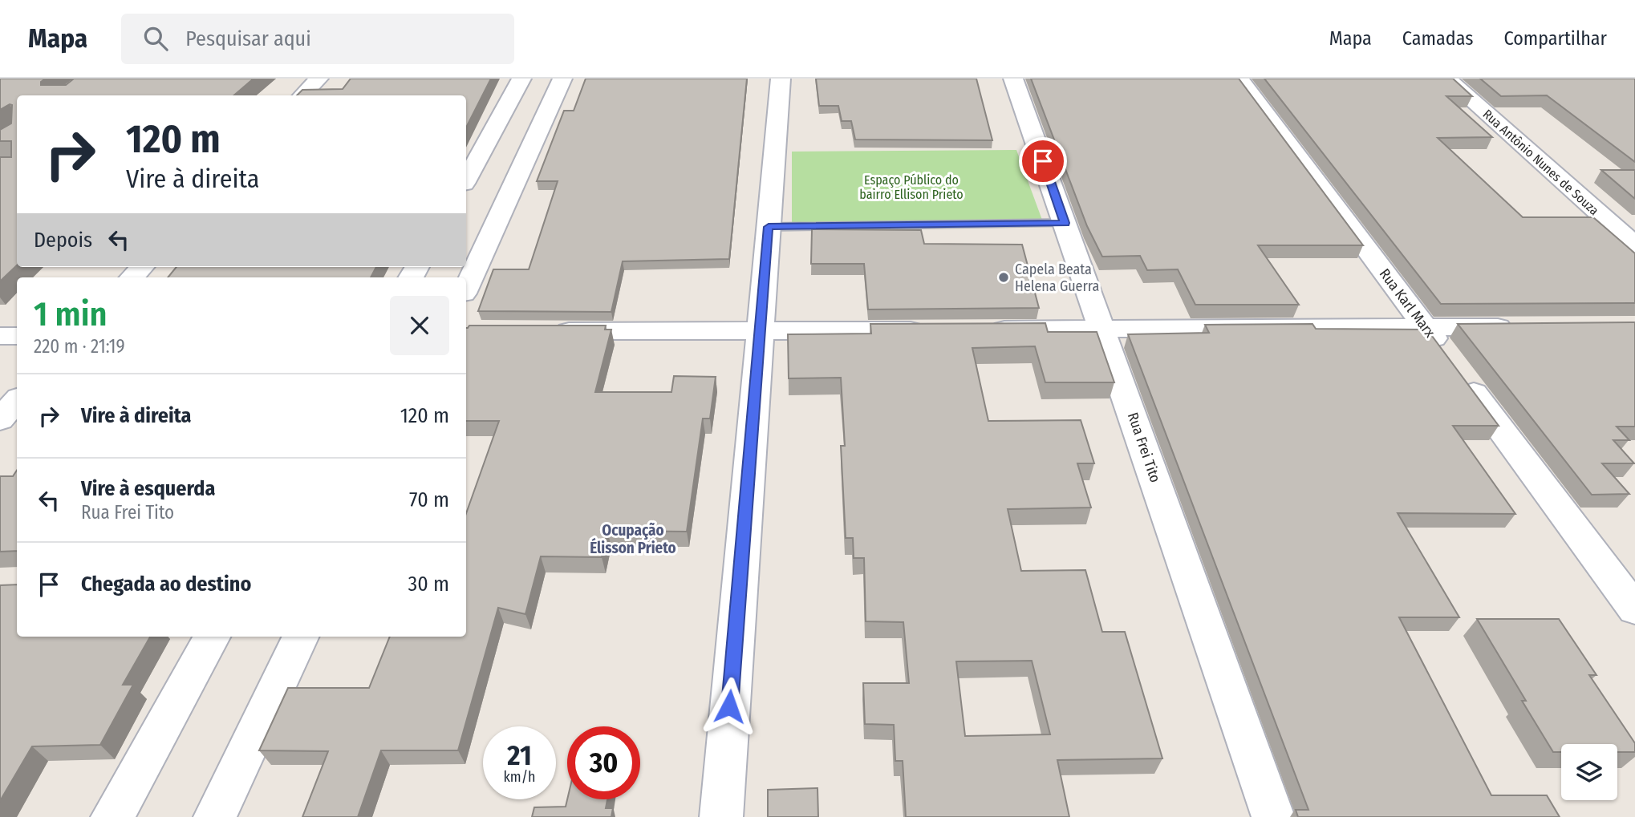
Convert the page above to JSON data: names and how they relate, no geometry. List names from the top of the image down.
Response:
{
  "streets": {
    "street": ["Rua Antônio Nunes de Souza", "Rua Karl Marx", "Rua Frei Tito"]
  },
  "districts": ["Ocupação Élisson Prieto"],
  "parks": ["Espaço Público do bairro Ellison Prieto"],
  "places": ["Capela Beata Helena Guerra"],
  "page": {
    "header": "Mapa",
    "search": "Pesquisar aqui",
    "nav": ["Mapa", "Camadas", "Compartilhar"],
    "turn": ["120 m", "Vire à direita"],
    "then": "Depois",
    "heading": ["1 min", "220 m · 21:19"],
    "list": [
      {
        "name": "Vire à direita",
        "value": "120 m"
      },
      {
        "name": "Vire à esquerda",
        "note": "Rua Frei Tito",
        "value": "70 m"
      },
      {
        "name": "Chegada ao destino",
        "value": "30 m"
      }
    ],
    "speed": "21 km/h",
    "limit": "30"
  }
}
